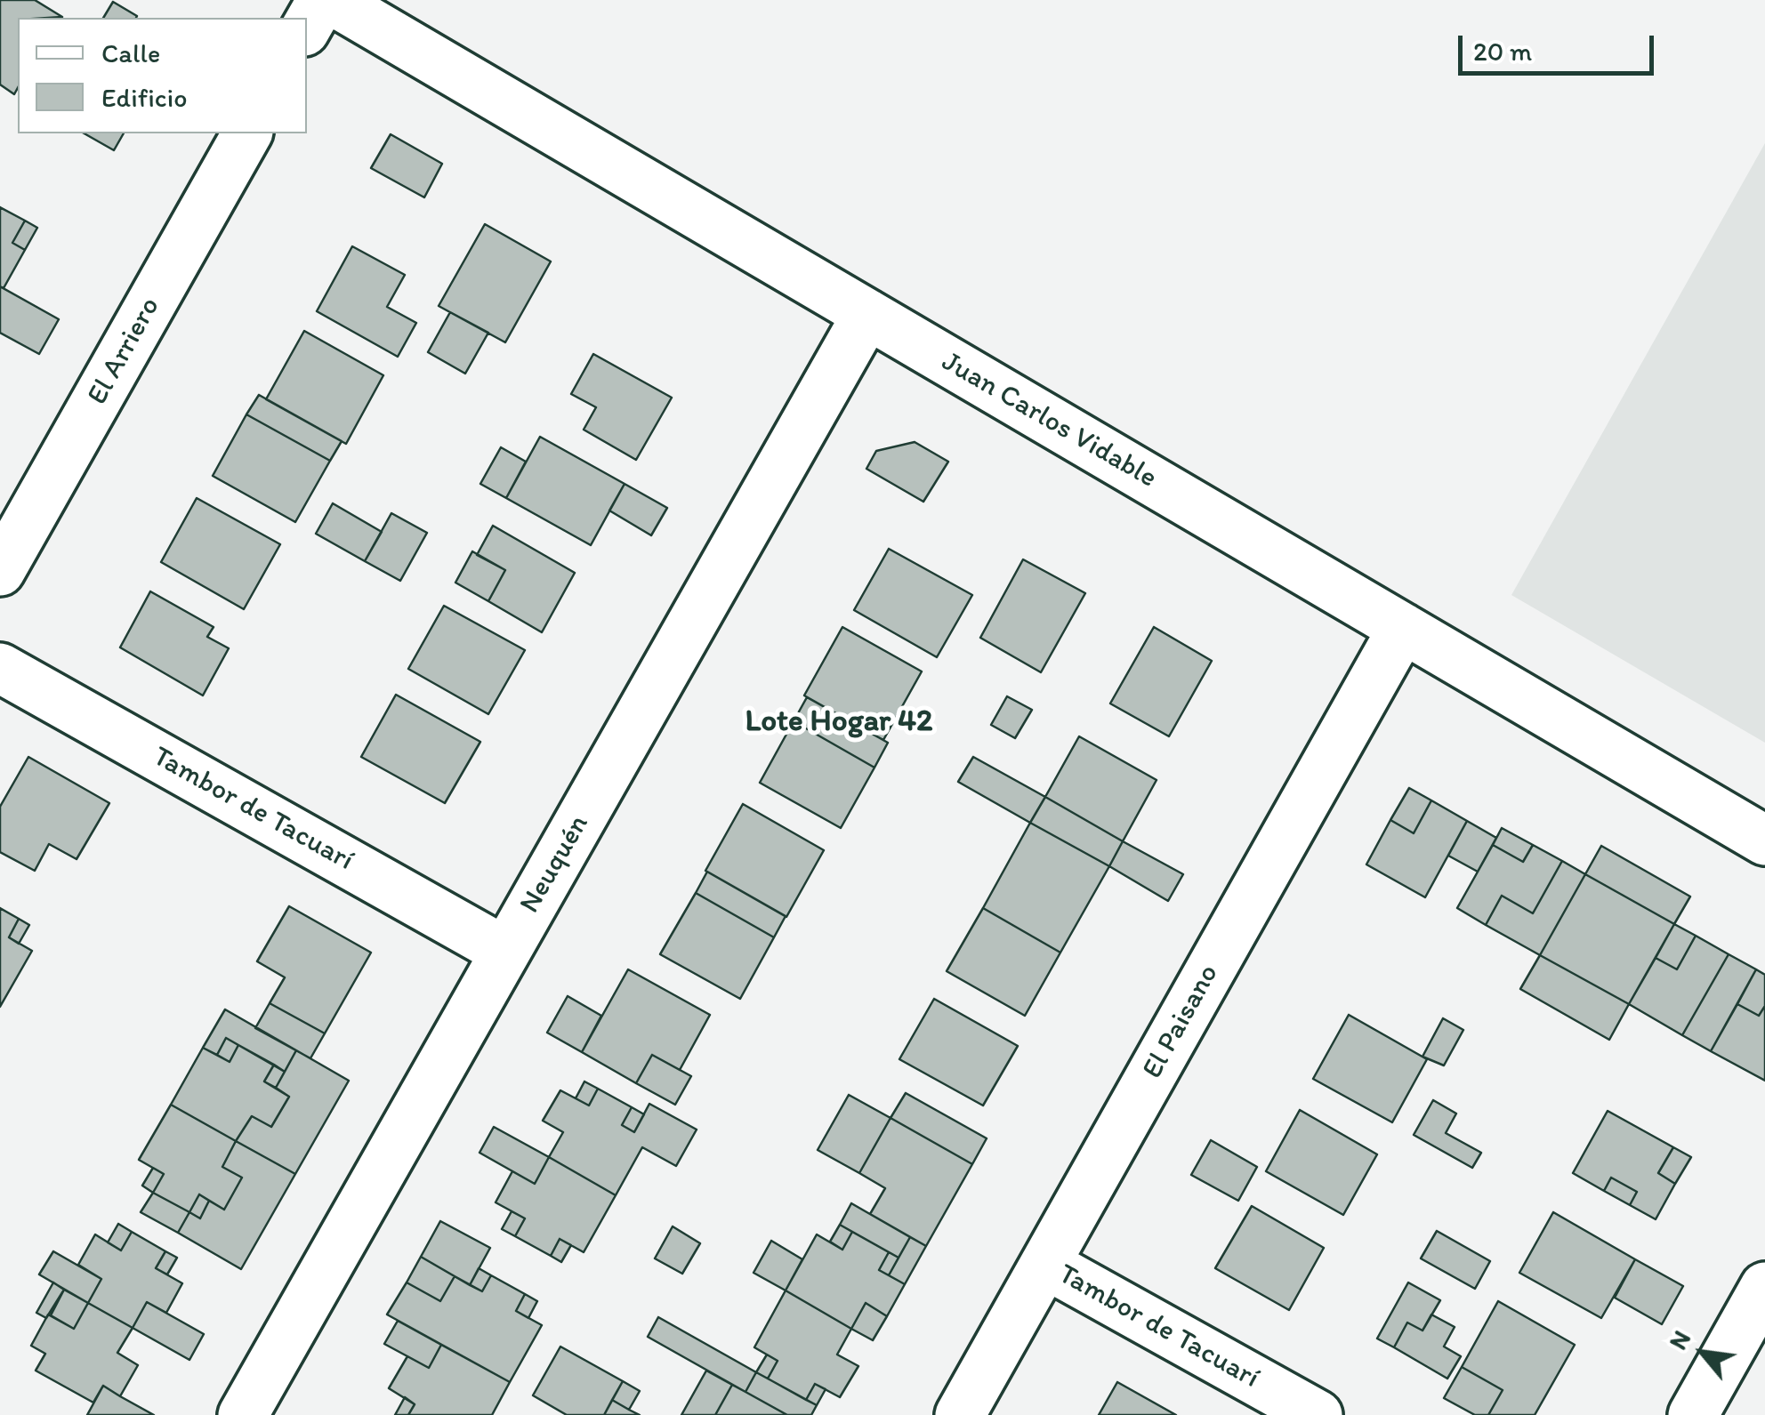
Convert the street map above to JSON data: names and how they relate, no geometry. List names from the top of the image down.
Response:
{
  "streets": {
    "street": [
      "El Arriero",
      "Juan Carlos Vidable",
      "Tambor de Tacuarí",
      "Neuquén",
      "El Paisano"
    ]
  },
  "crossings": [
    ["Juan Carlos Vidable", "Neuquén"],
    ["Juan Carlos Vidable", "El Paisano"],
    ["Tambor de Tacuarí", "Neuquén"],
    ["Tambor de Tacuarí", "El Paisano"]
  ],
  "districts": ["Lote Hogar 42"],
  "legend": ["Calle", "Edificio"],
  "scale_bar": "20 m",
  "north": "top left"
}
